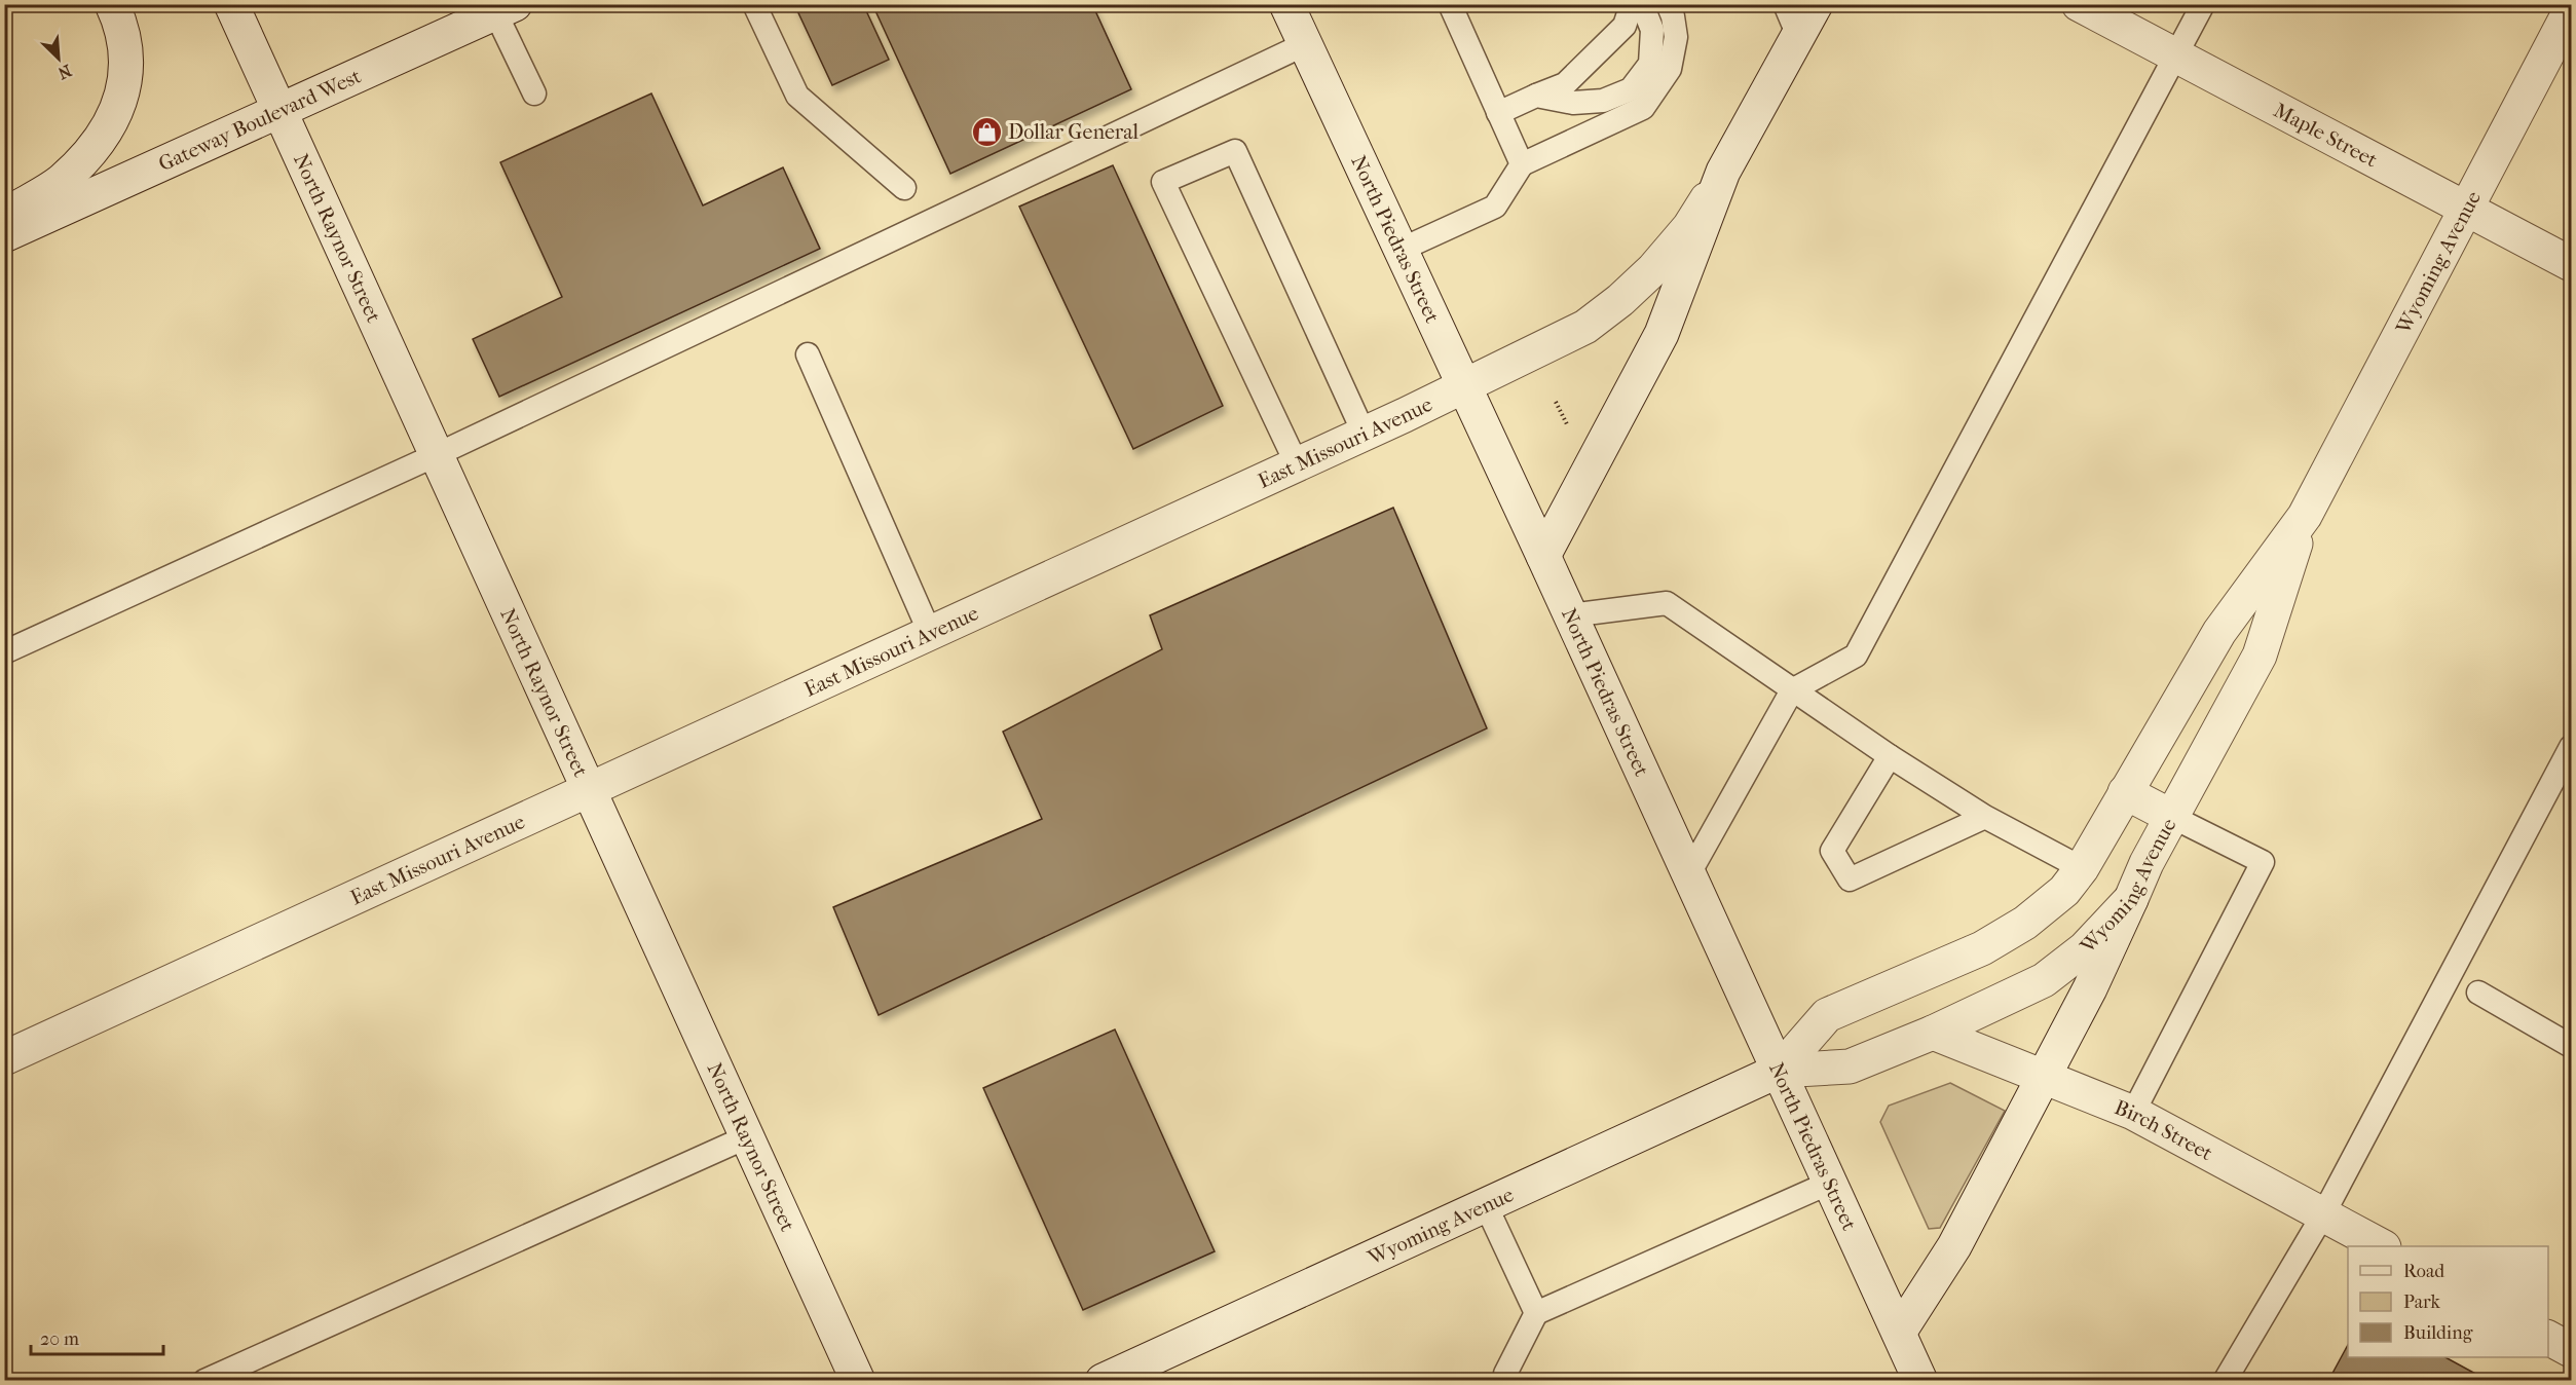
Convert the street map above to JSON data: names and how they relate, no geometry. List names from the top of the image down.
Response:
{
  "streets": {
    "main road": [
      "Gateway Boulevard West",
      "Maple Street",
      "North Raynor Street",
      "North Piedras Street",
      "Wyoming Avenue",
      "East Missouri Avenue",
      "Birch Street"
    ]
  },
  "crossings": [
    ["Gateway Boulevard West", "North Raynor Street"],
    ["Maple Street", "Wyoming Avenue"],
    ["North Raynor Street", "East Missouri Avenue"],
    ["North Piedras Street", "Wyoming Avenue"],
    ["North Piedras Street", "East Missouri Avenue"],
    ["Wyoming Avenue", "Birch Street"]
  ],
  "places": {
    "shop": ["Dollar General"]
  },
  "legend": ["Road", "Park", "Building"],
  "scale_bar": "20 m",
  "north": "bottom right"
}
